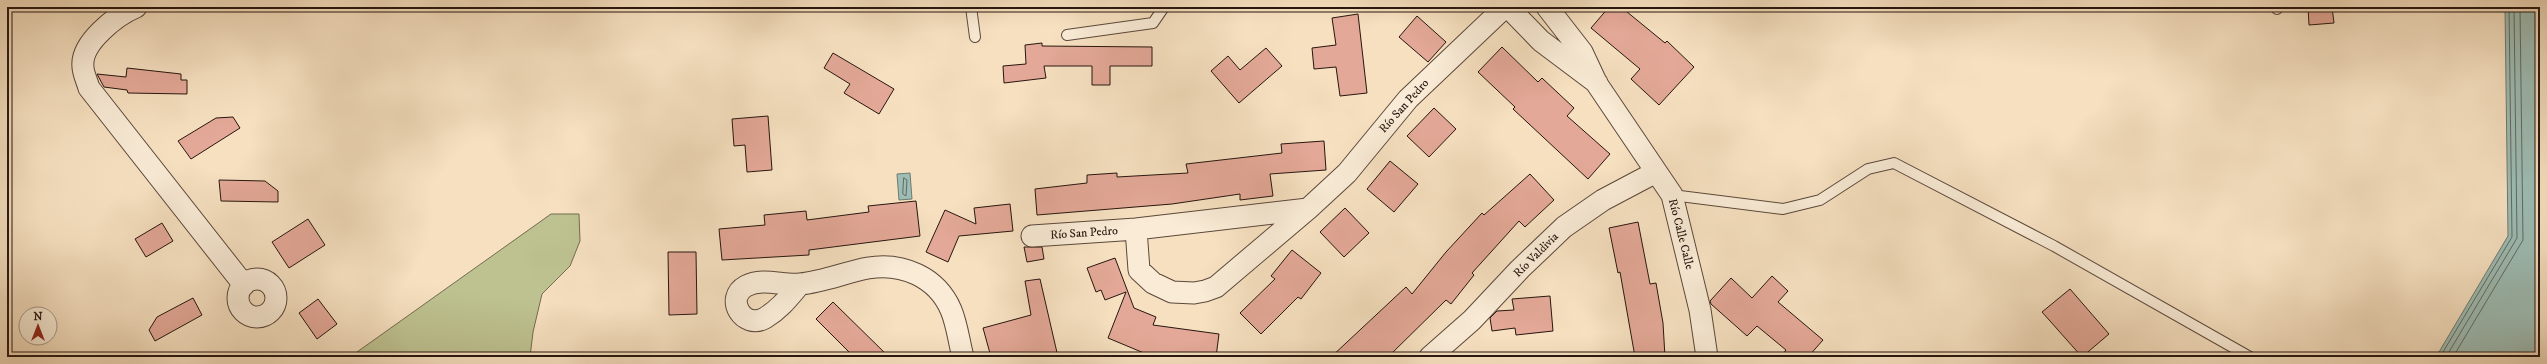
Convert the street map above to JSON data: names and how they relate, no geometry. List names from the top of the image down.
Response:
{
  "streets": {
    "street": ["Río San Pedro", "Río Calle Calle", "Río Valdivia"]
  },
  "crossings": [
    ["Río Calle Calle", "Río Valdivia"]
  ],
  "north": "top"
}
